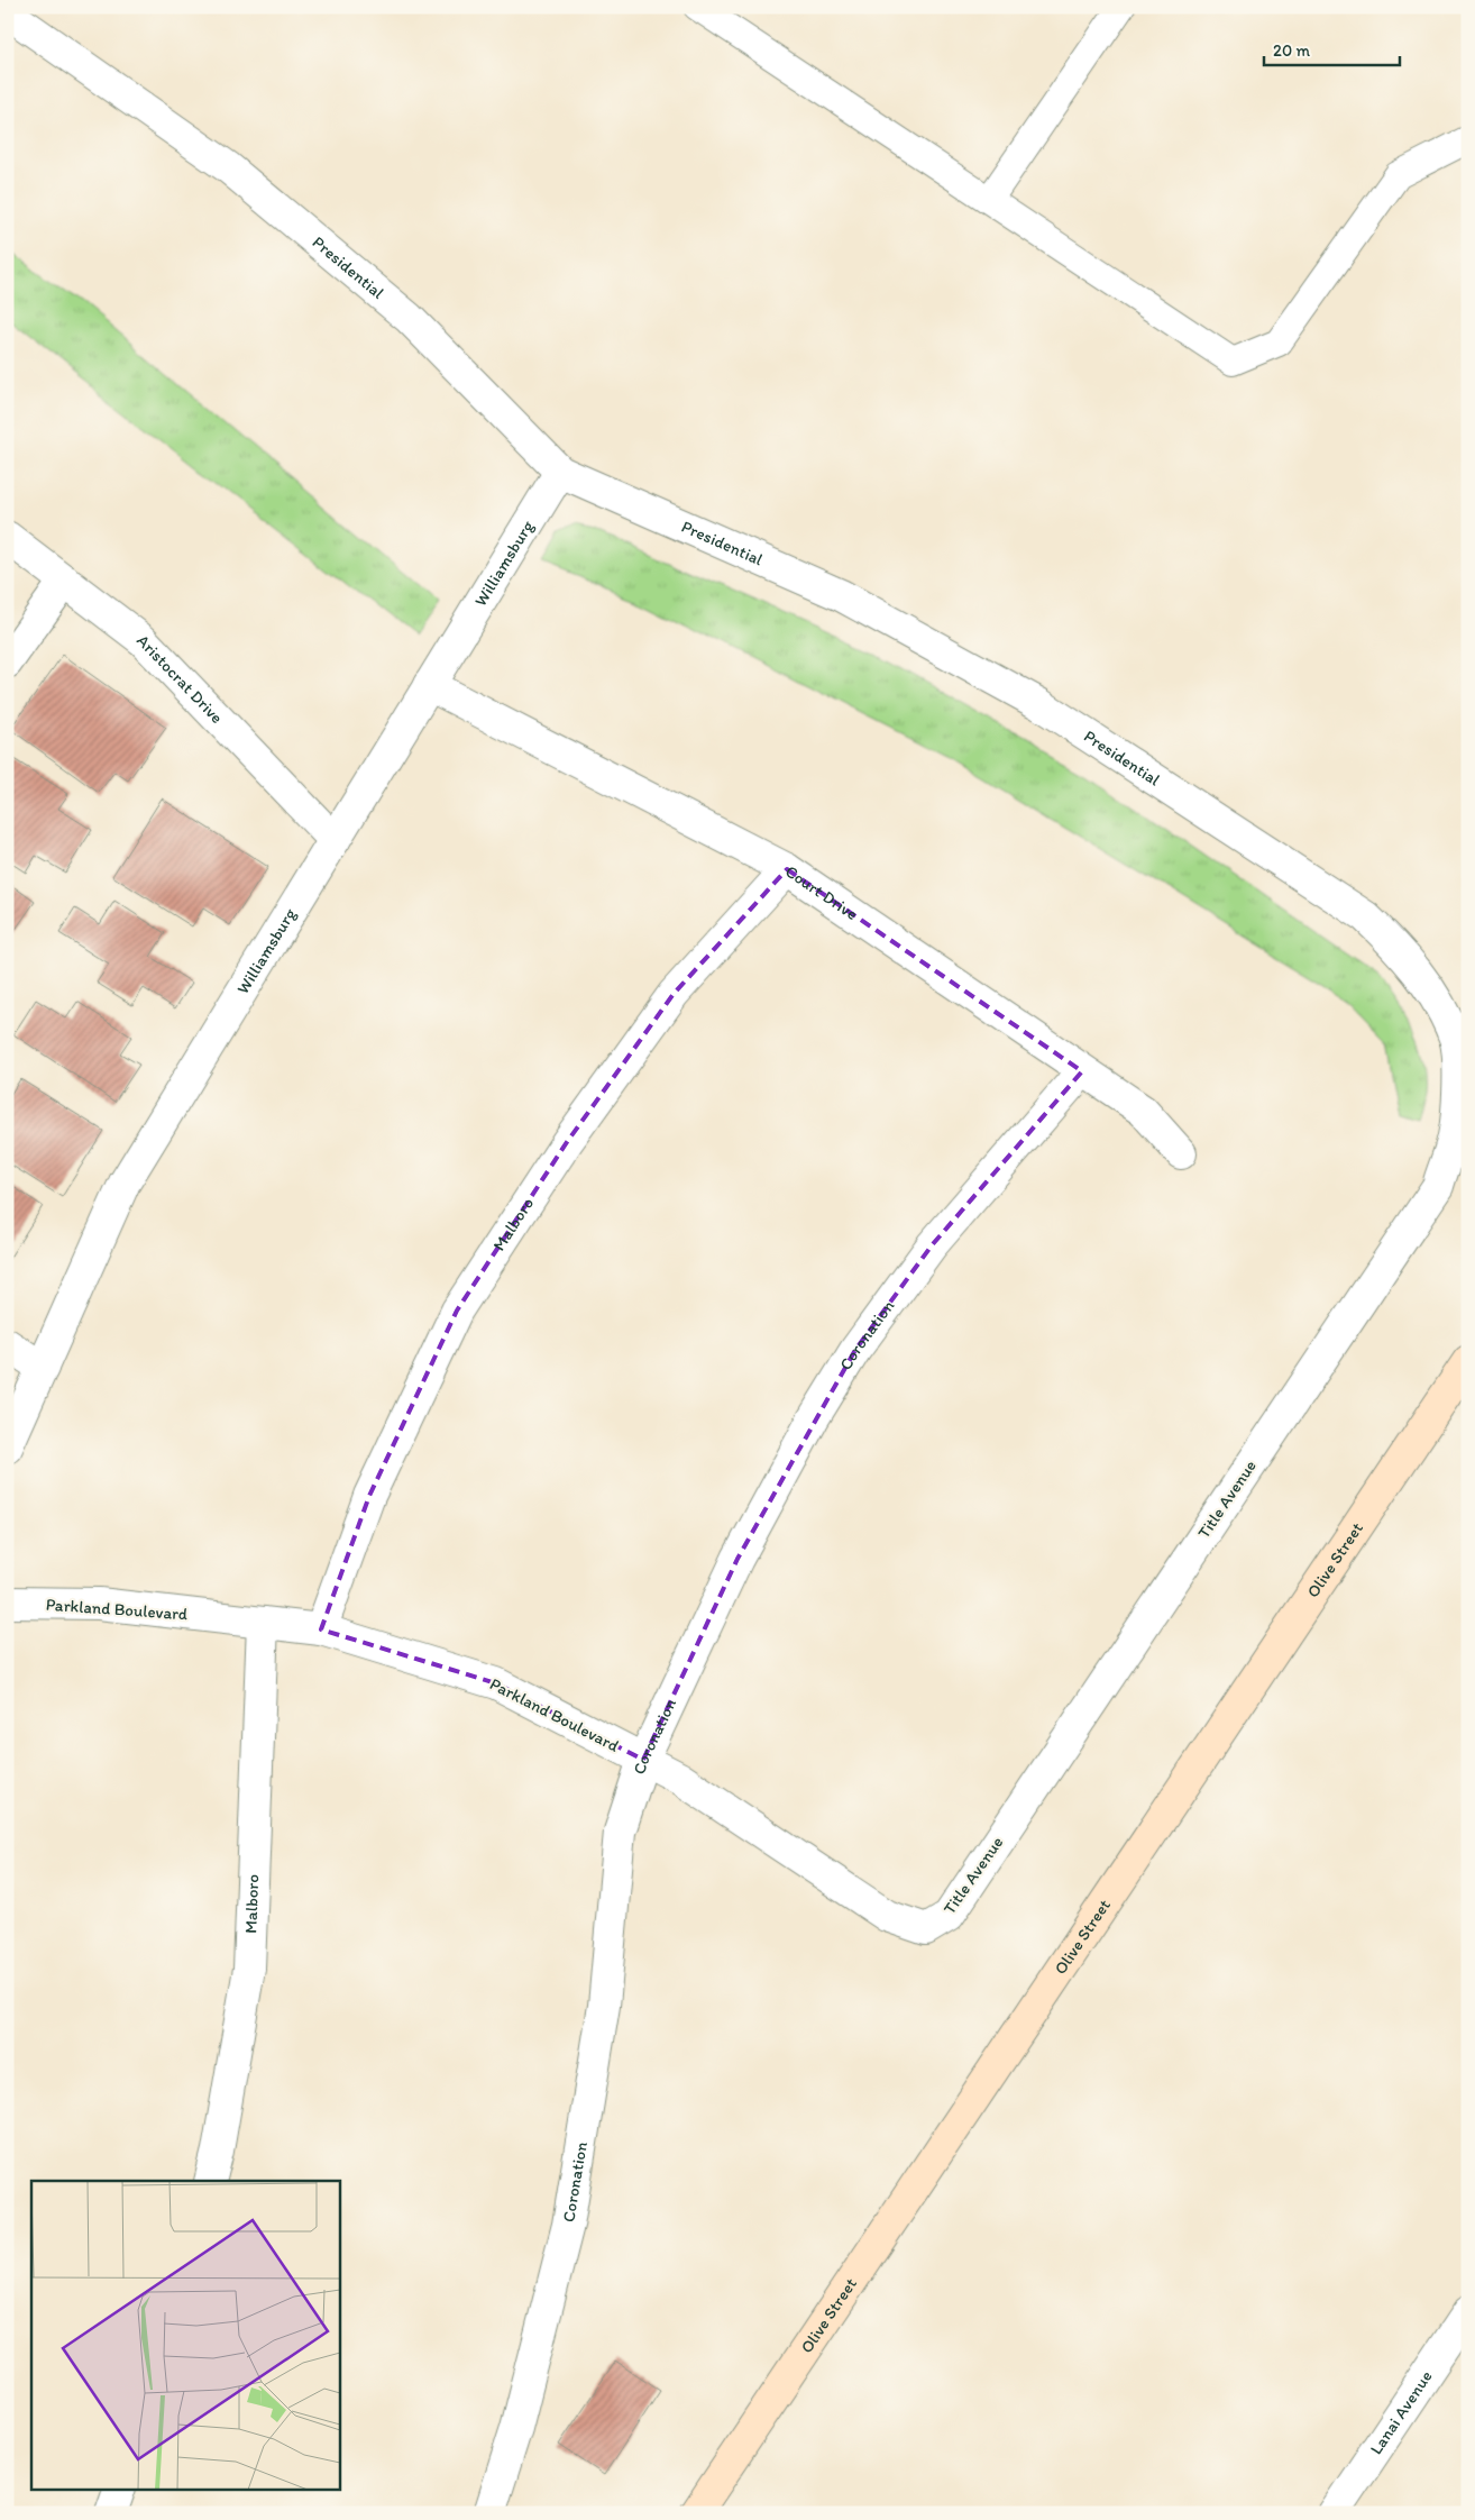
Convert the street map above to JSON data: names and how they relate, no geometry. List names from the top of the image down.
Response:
{
  "streets": {
    "street": [
      "Presidential",
      "Williamsburg",
      "Aristocrat Drive",
      "Court Drive",
      "Malboro",
      "Coronation",
      "Title Avenue",
      "Olive Street",
      "Parkland Boulevard",
      "Lanai Avenue"
    ]
  },
  "crossings": [
    ["Presidential", "Williamsburg"],
    ["Presidential", "Title Avenue"],
    ["Williamsburg", "Aristocrat Drive"],
    ["Williamsburg", "Court Drive"],
    ["Court Drive", "Malboro"],
    ["Court Drive", "Coronation"],
    ["Malboro", "Parkland Boulevard"],
    ["Coronation", "Parkland Boulevard"],
    ["Title Avenue", "Parkland Boulevard"]
  ],
  "scale_bar": "20 m"
}
